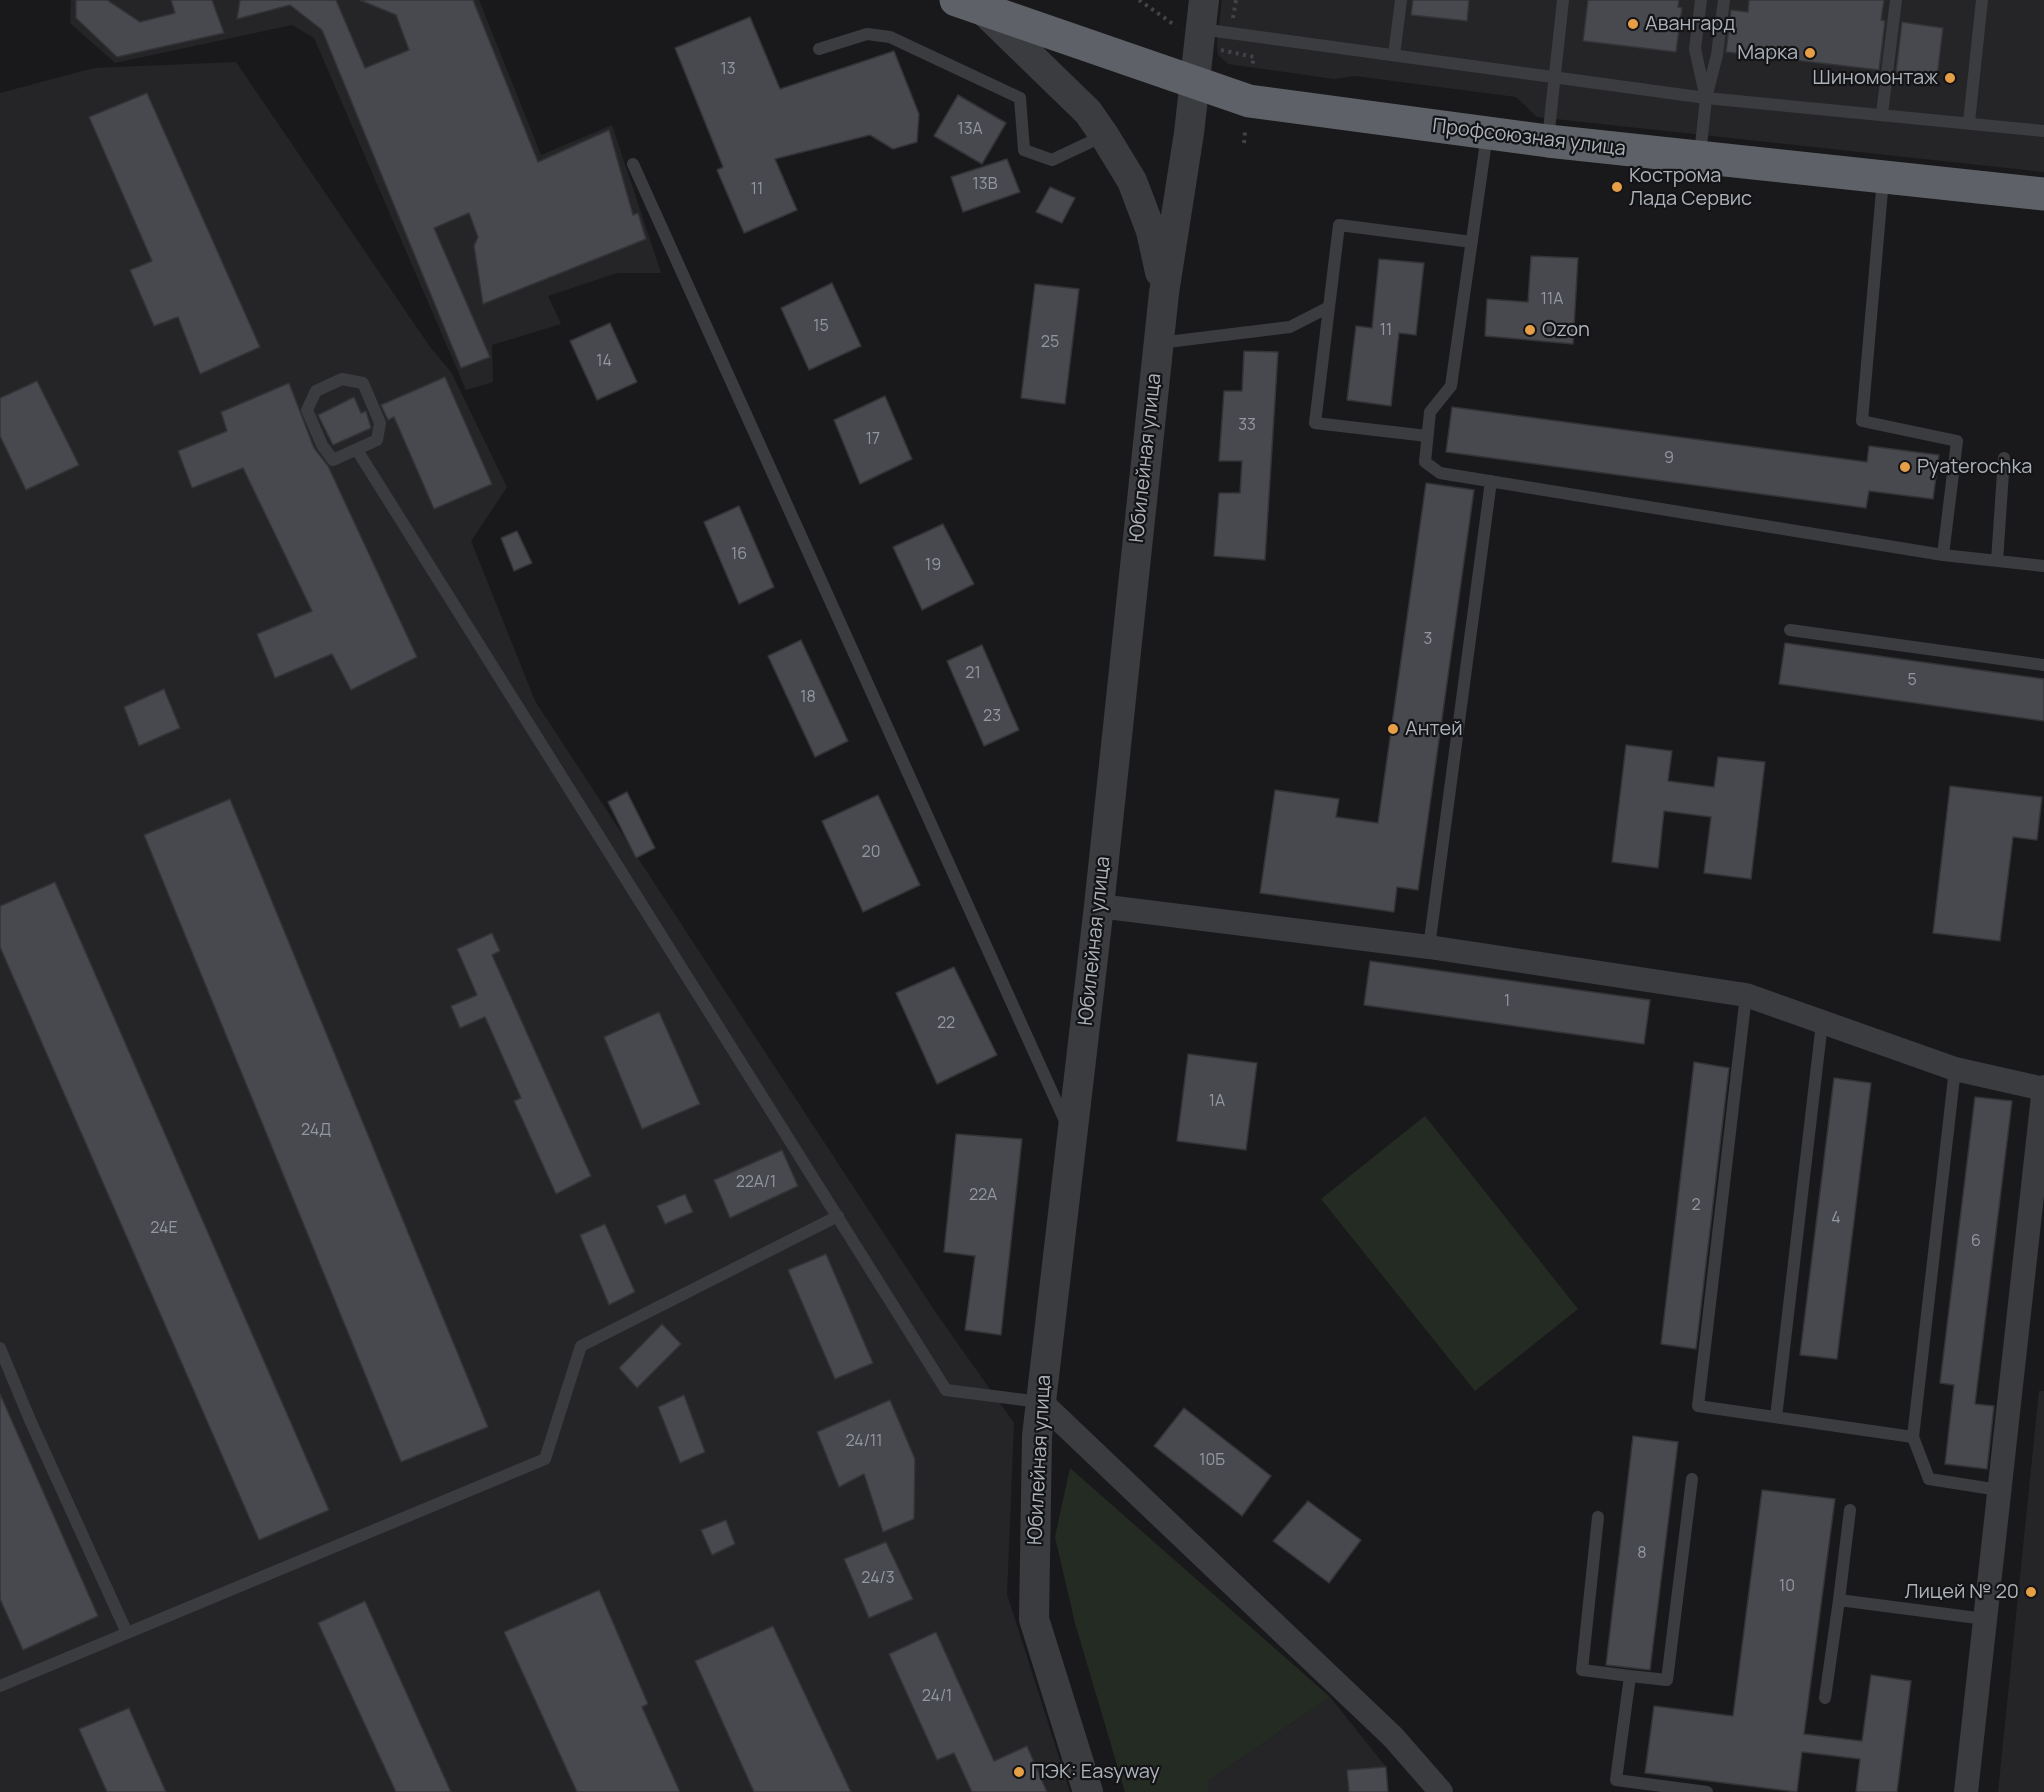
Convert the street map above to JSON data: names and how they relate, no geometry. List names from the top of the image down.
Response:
{
  "streets": {
    "highway": ["Профсоюзная улица"],
    "street": ["Юбилейная улица"]
  },
  "crossings": [
    ["Профсоюзная улица", "Юбилейная улица"]
  ],
  "places": [
    "Авангард",
    "Марка",
    "Шиномонтаж",
    "Кострома Лада Сервис",
    "Ozon",
    "Pyaterochka",
    "Антей",
    "Лицей № 20",
    "ПЭК: Easyway"
  ],
  "house_numbers": [
    "13",
    "13А",
    "13В",
    "11",
    "11А",
    "15",
    "11",
    "25",
    "14",
    "33",
    "17",
    "9",
    "16",
    "19",
    "3",
    "21",
    "5",
    "18",
    "23",
    "20",
    "1",
    "22",
    "1А",
    "24Д",
    "22А/1",
    "22А",
    "2",
    "4",
    "24Е",
    "6",
    "24/11",
    "10Б",
    "8",
    "24/3",
    "10",
    "24/1"
  ]
}
